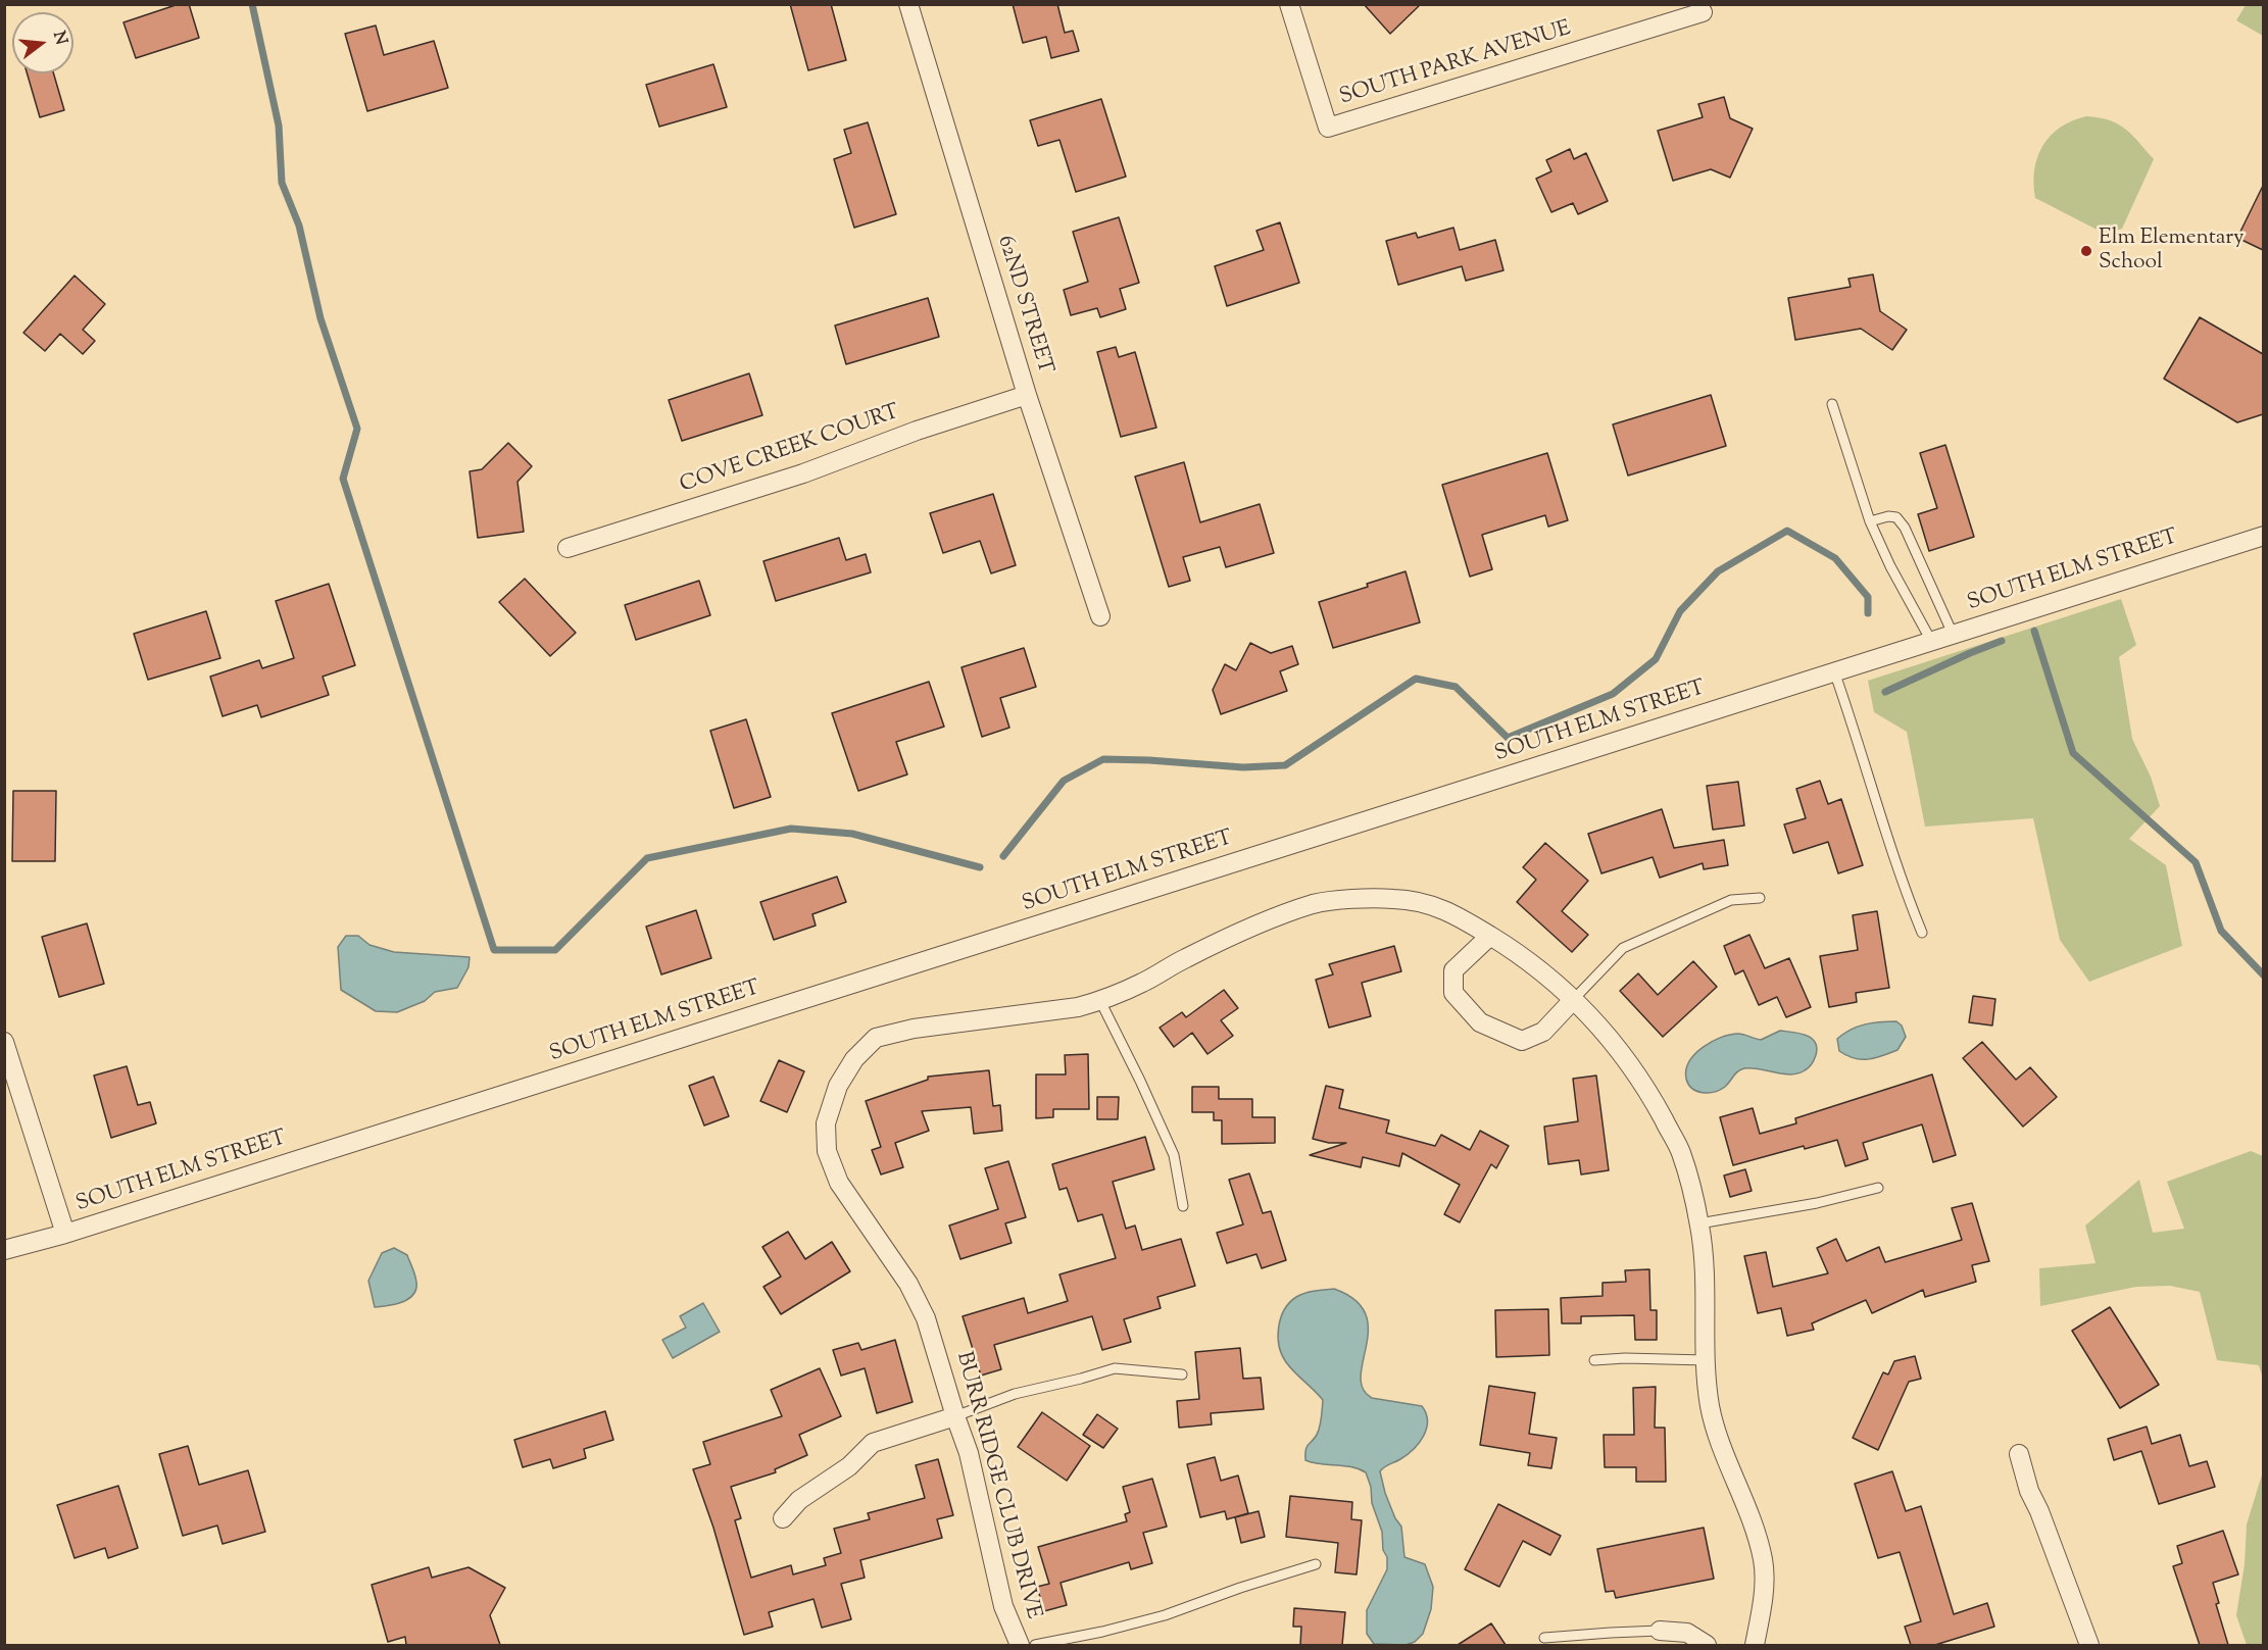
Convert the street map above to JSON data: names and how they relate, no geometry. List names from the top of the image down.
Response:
{
  "streets": {
    "street": [
      "SOUTH PARK AVENUE",
      "62ND STREET",
      "COVE CREEK COURT",
      "SOUTH ELM STREET",
      "BURR RIDGE CLUB DRIVE"
    ]
  },
  "crossings": [
    ["62ND STREET", "COVE CREEK COURT"]
  ],
  "places": ["Elm Elementary School"],
  "north": "right"
}
